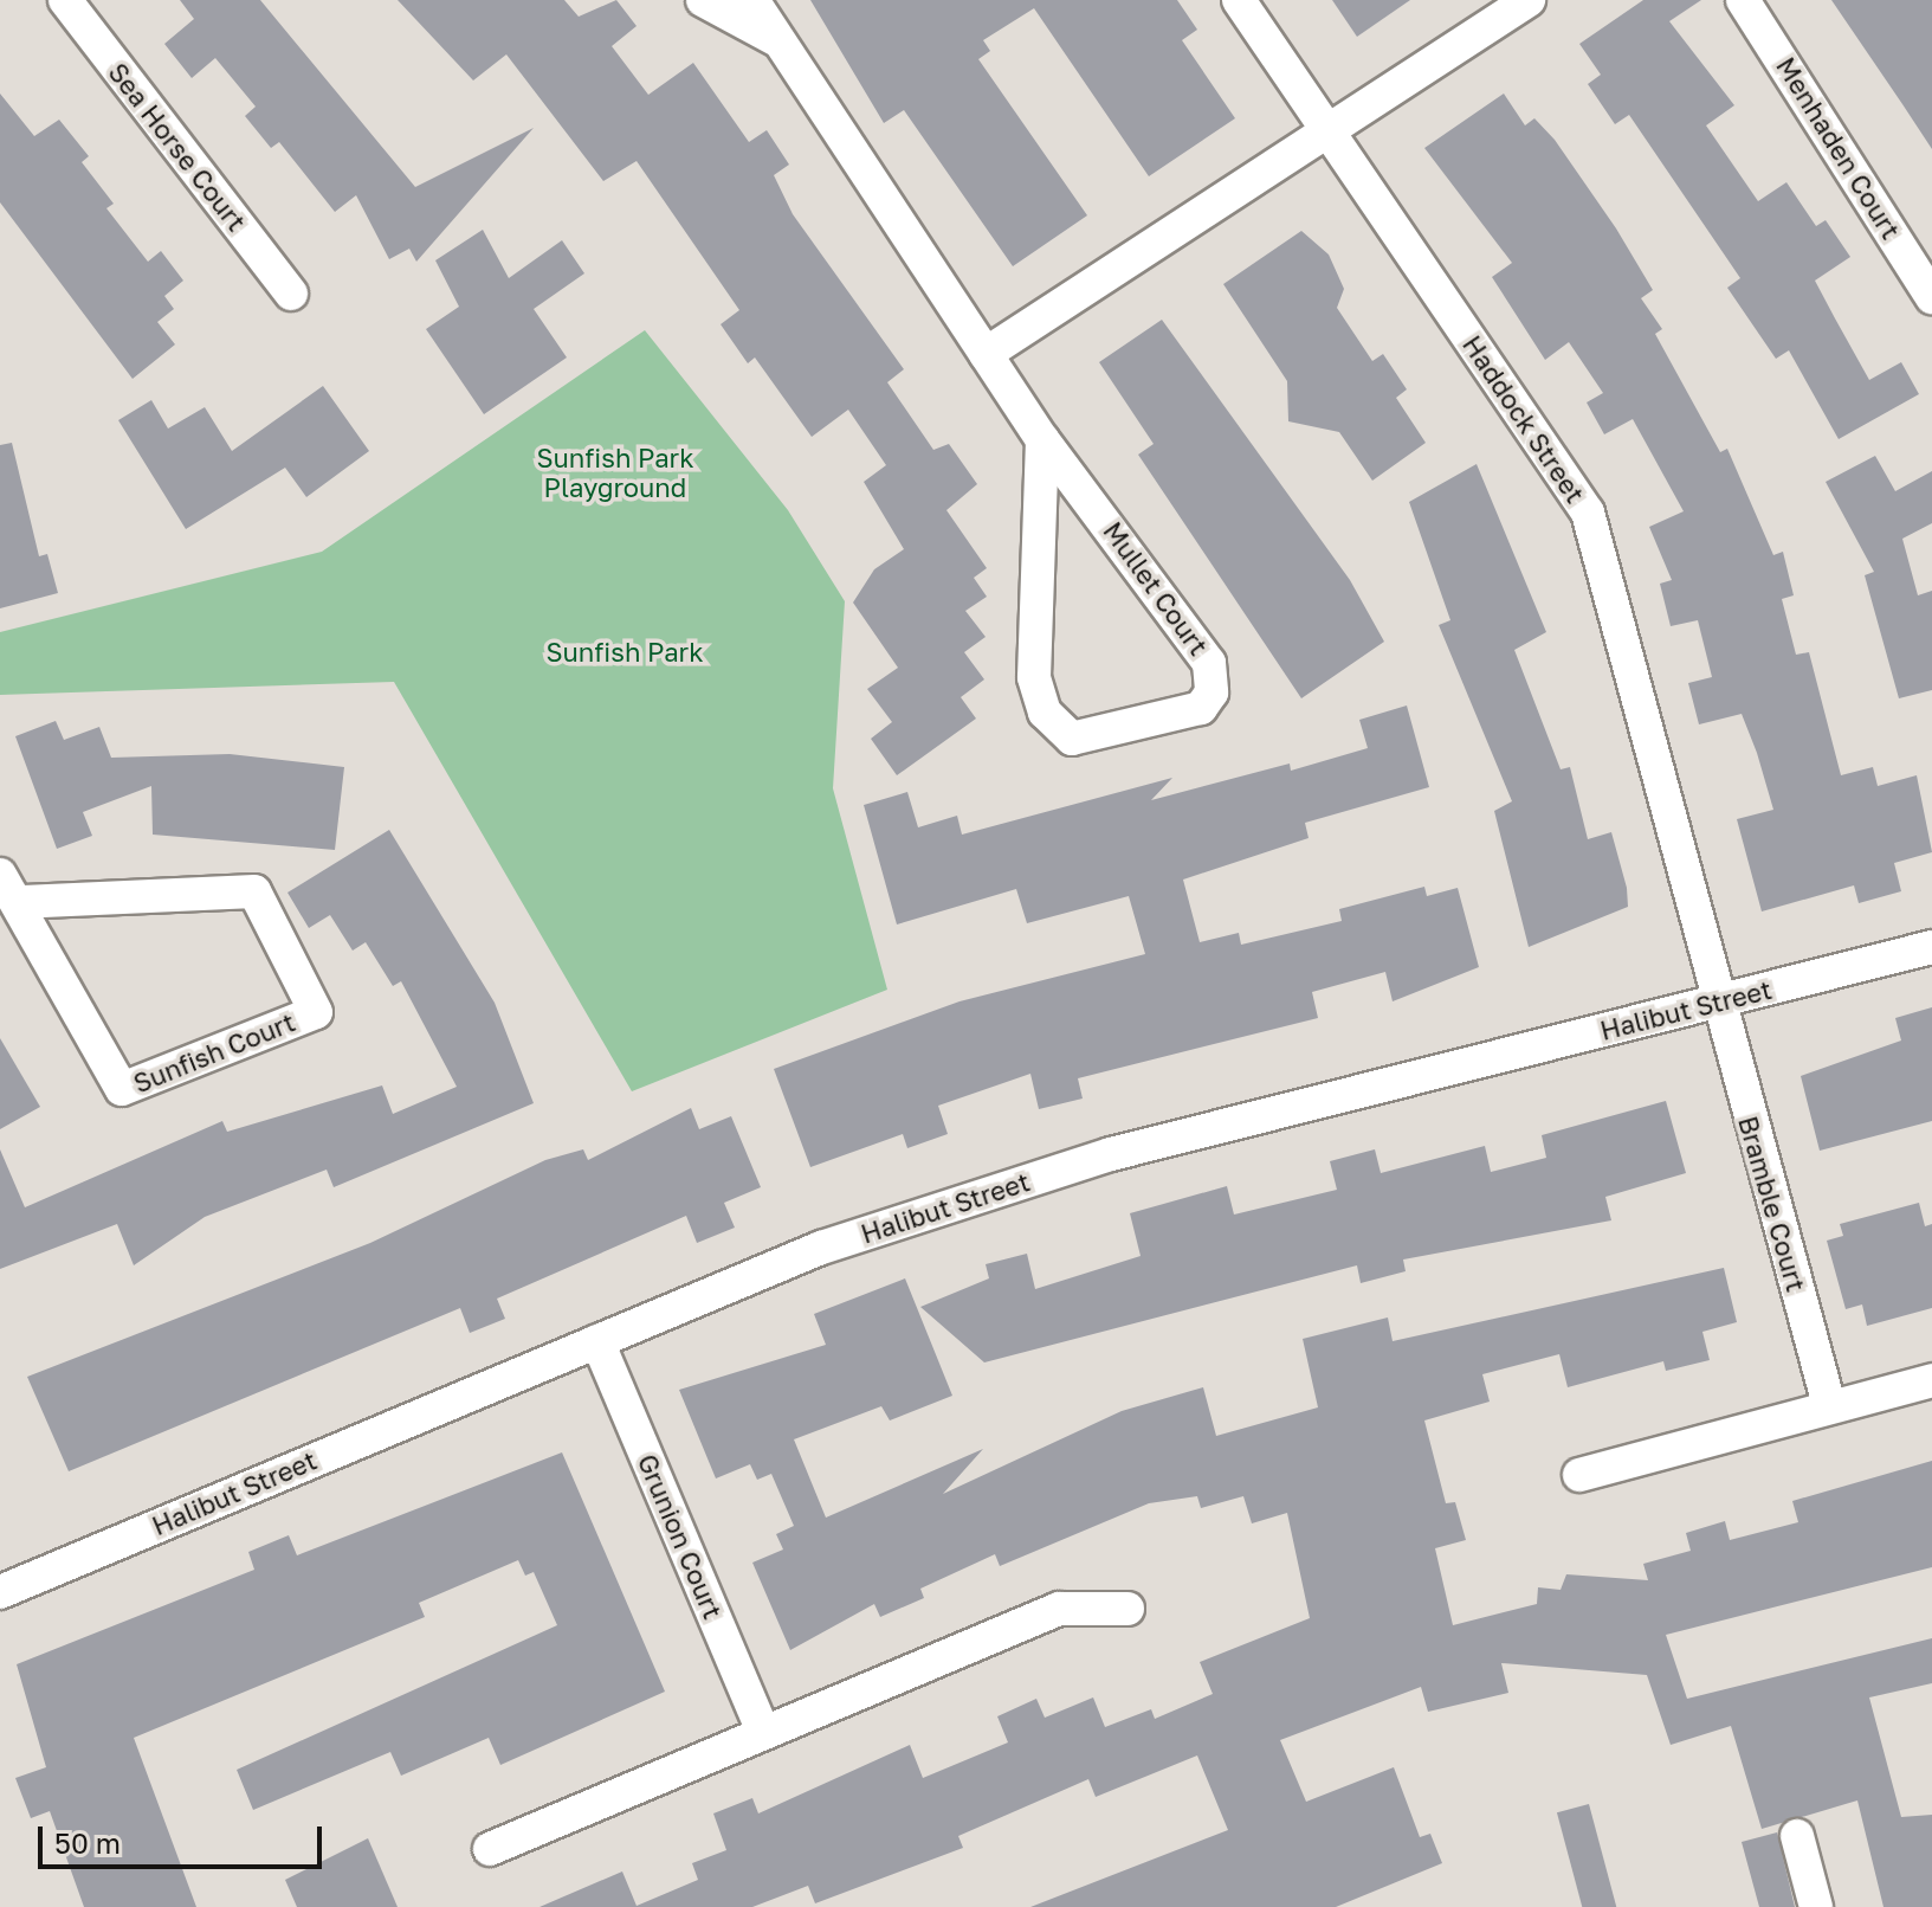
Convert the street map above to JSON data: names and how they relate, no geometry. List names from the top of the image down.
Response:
{
  "streets": {
    "street": [
      "Sea Horse Court",
      "Menhaden Court",
      "Haddock Street",
      "Mullet Court",
      "Halibut Street",
      "Sunfish Court",
      "Bramble Court",
      "Grunion Court"
    ]
  },
  "crossings": [
    ["Haddock Street", "Halibut Street"],
    ["Haddock Street", "Bramble Court"],
    ["Halibut Street", "Bramble Court"],
    ["Halibut Street", "Grunion Court"]
  ],
  "parks": ["Sunfish Park Playground", "Sunfish Park"],
  "scale_bar": "50 m"
}
